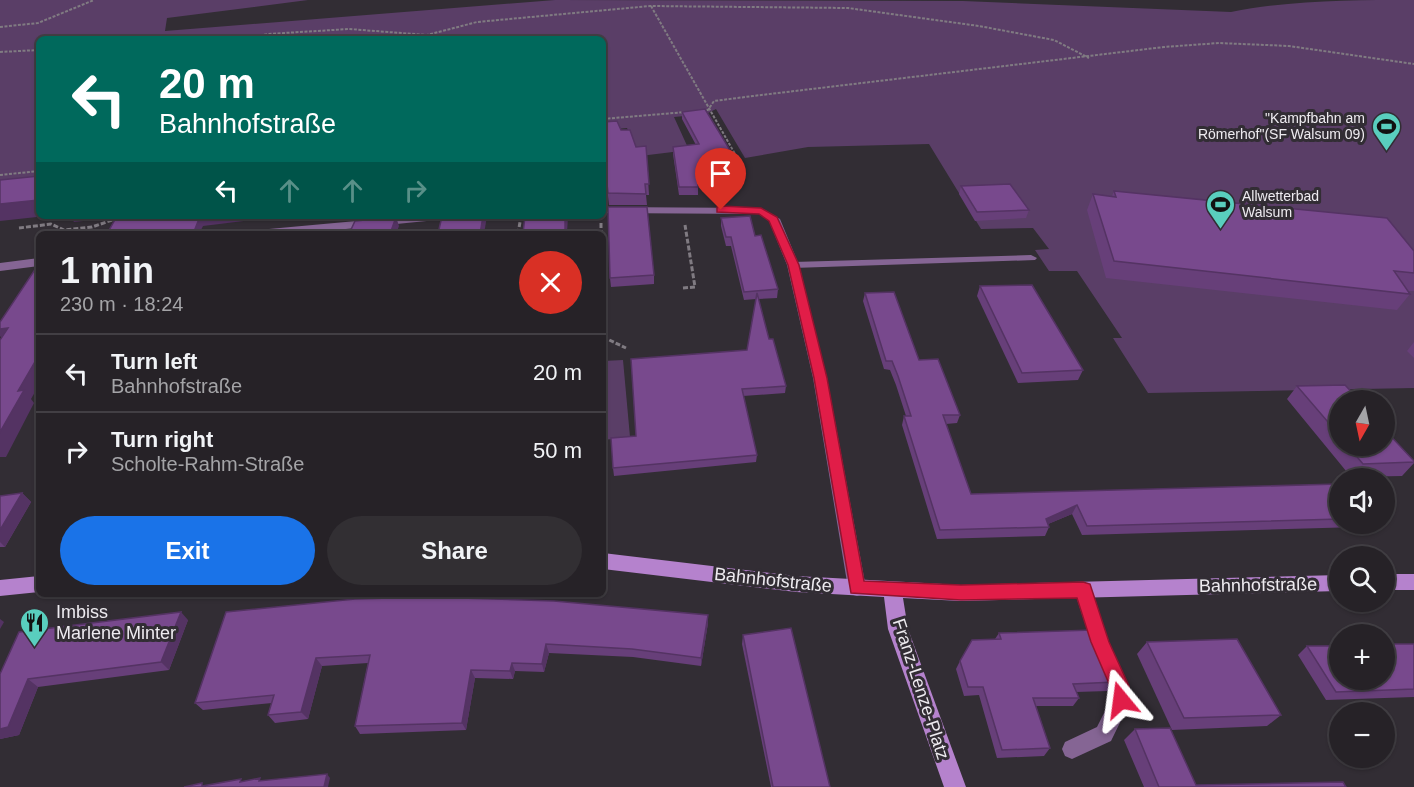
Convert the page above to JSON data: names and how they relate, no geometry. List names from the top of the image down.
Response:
{
  "streets": {
    "street": ["Bahnhofstraße", "Franz-Lenze-Platz"]
  },
  "crossings": [
    ["Bahnhofstraße", "Franz-Lenze-Platz"]
  ],
  "places": {
    "sports": ["\"Kampfbahn am Römerhof\"(SF Walsum 09)", "Allwetterbad Walsum"],
    "restaurant": ["Imbiss Marlene Minter"]
  },
  "north": "bottom",
  "page": {
    "turn": ["20 m", "Bahnhofstraße"],
    "heading": ["1 min", "230 m · 18:24"],
    "list": [
      {
        "name": "Turn left",
        "note": "Bahnhofstraße",
        "value": "20 m"
      },
      {
        "name": "Turn right",
        "note": "Scholte-Rahm-Straße",
        "value": "50 m"
      }
    ],
    "map_buttons": ["+", "−"],
    "buttons": ["Exit", "Share"]
  }
}
